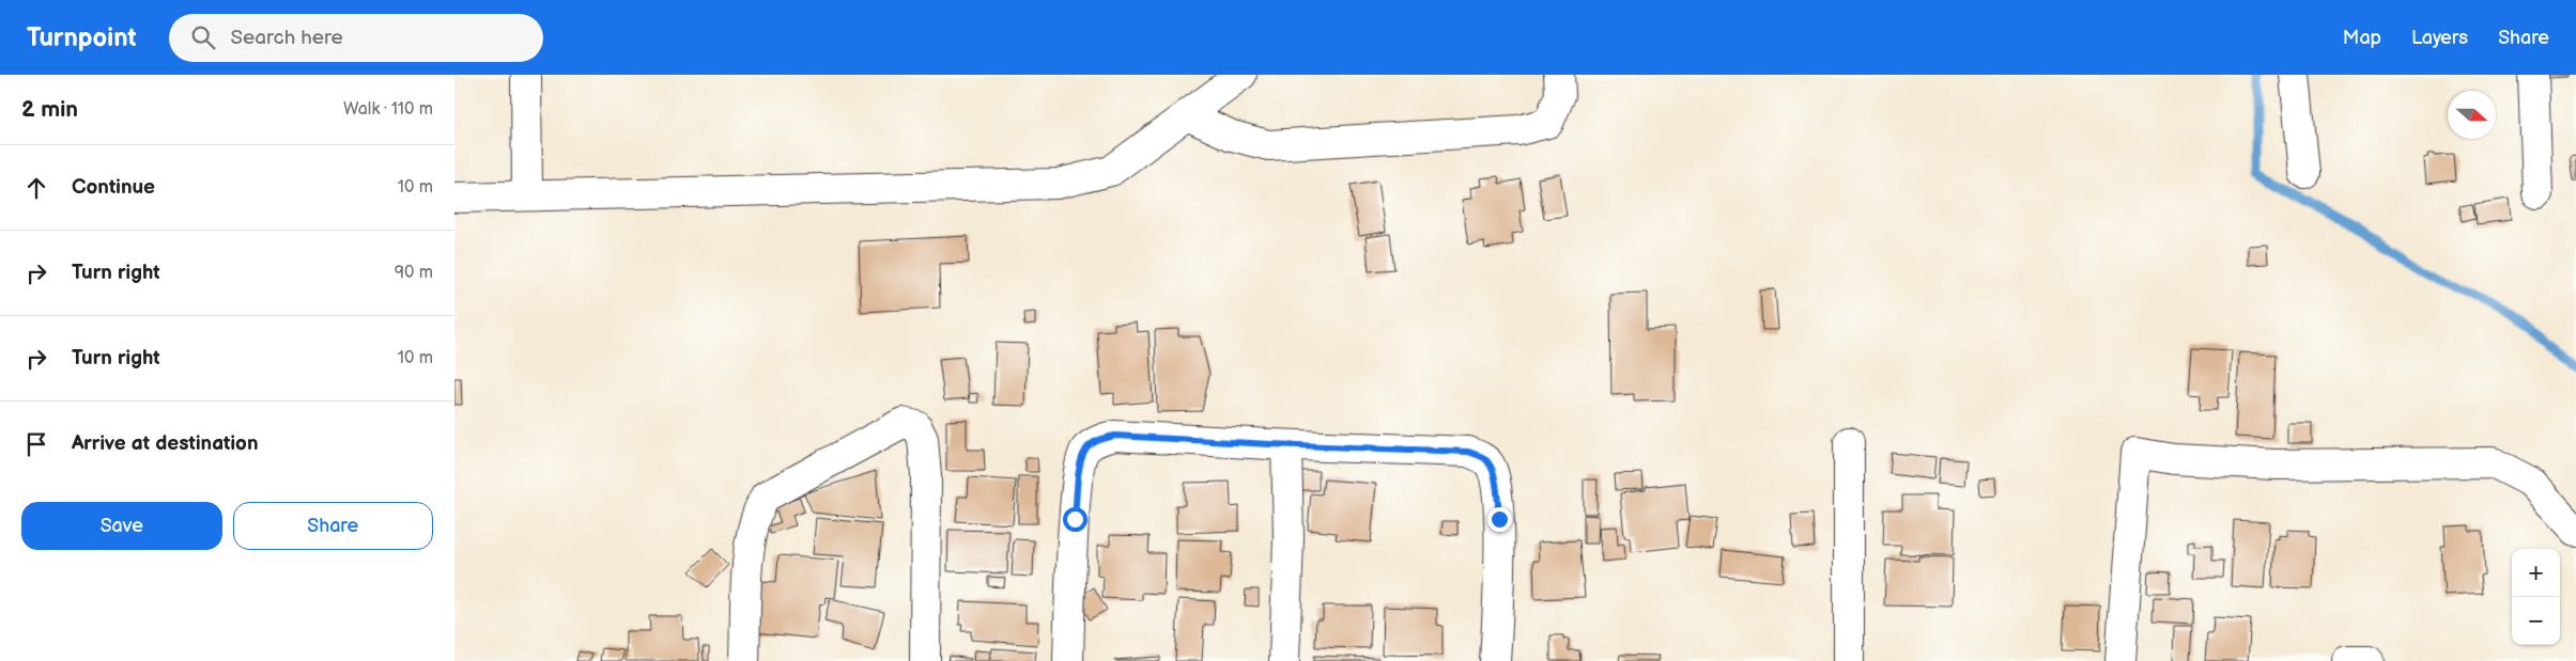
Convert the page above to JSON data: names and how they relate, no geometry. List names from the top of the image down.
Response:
{
  "north": "right",
  "page": {
    "header": "Turnpoint",
    "search": "Search here",
    "nav": ["Map", "Layers", "Share"],
    "heading": ["2 min", "Walk · 110 m"],
    "list": [
      ["Continue", "10 m"],
      ["Turn right", "90 m"],
      ["Turn right", "10 m"],
      "Arrive at destination"
    ],
    "buttons": ["Save", "Share"],
    "map_buttons": ["+", "−"]
  }
}
